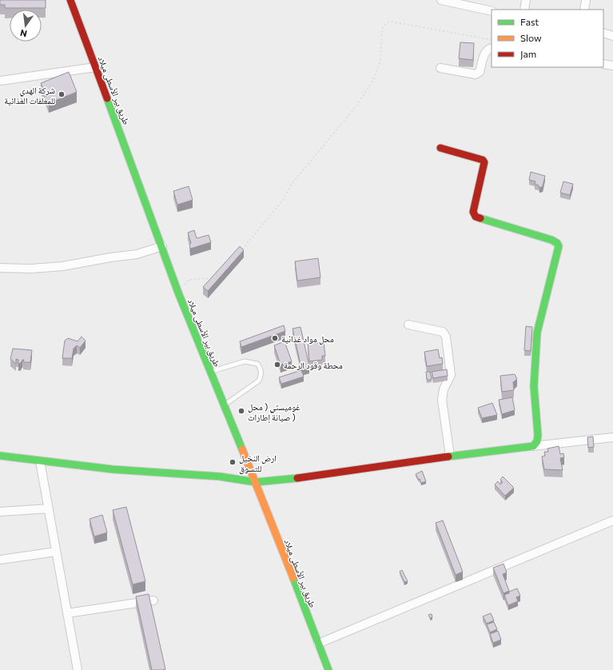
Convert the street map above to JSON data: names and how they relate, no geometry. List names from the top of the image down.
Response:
{
  "streets": {
    "street": ["طريق بير الأسطى ميلاد"]
  },
  "places": [
    "شركة الهدي للمغلفات الغذائية",
    "محل مواد غذائية",
    "محطة وقود الرحمة",
    "غوميستي ( محل صيانة إطارات )",
    "ارض النخيل للتسوق"
  ],
  "legend": ["Fast", "Slow", "Jam"],
  "north": "bottom"
}
